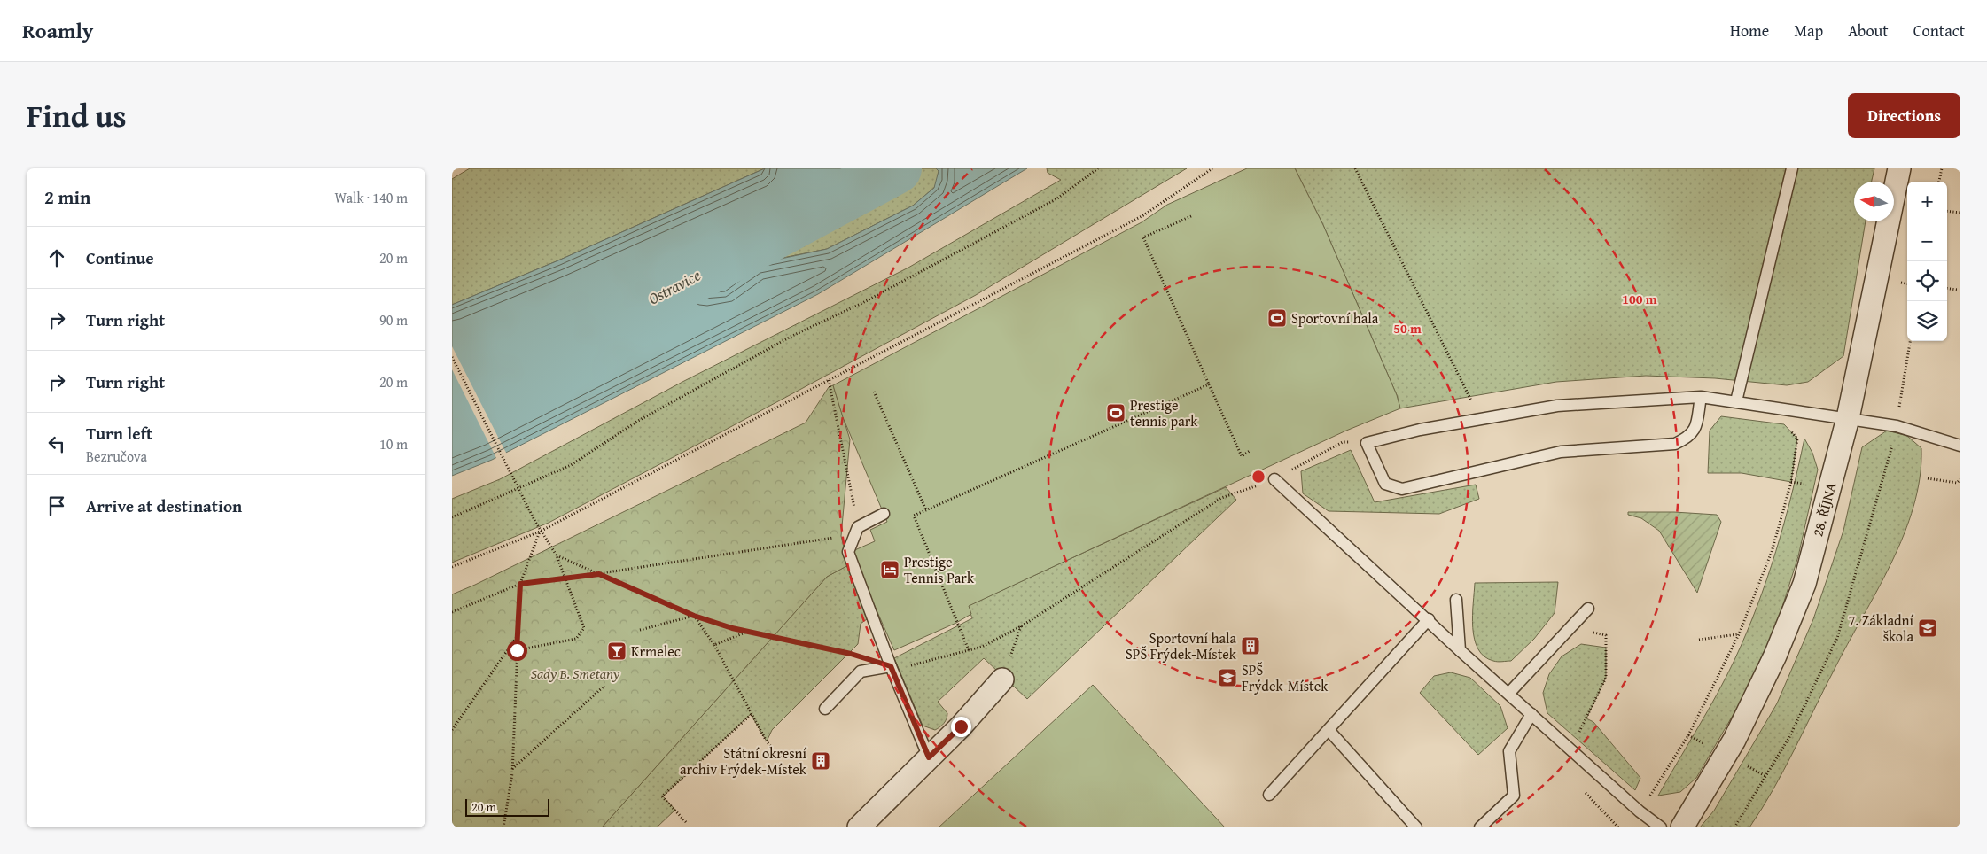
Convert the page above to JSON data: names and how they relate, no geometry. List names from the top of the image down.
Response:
{
  "streets": {
    "street": ["28. ŘÍJNA"]
  },
  "water": ["Ostravice"],
  "parks": ["Sady B. Smetany"],
  "places": {
    "sports": ["Sportovní hala", "Prestige tennis park"],
    "hotel": ["Prestige Tennis Park"],
    "school or university": ["7. Základní škola", "SPŠ Frýdek-Místek"],
    "building": ["Sportovní hala SPŠ Frýdek-Místek", "Státní okresní archiv Frýdek-Místek"],
    "bar": ["Krmelec"]
  },
  "scale_bar": "20 m",
  "north": "left",
  "page": {
    "header": "Roamly",
    "nav": [
      "Home",
      "Map",
      "About",
      "Contact"
    ],
    "title": "Find us",
    "buttons": "Directions",
    "heading": ["2 min", "Walk · 140 m"],
    "map_buttons": ["+", "−"],
    "list": [
      ["Continue", "20 m"],
      ["Turn right", "90 m"],
      ["Turn right", "20 m"],
      ["Turn left", "Bezručova", "10 m"],
      "Arrive at destination"
    ],
    "scale": "20 m"
  },
  "rings": ["100 m", "50 m"]
}
